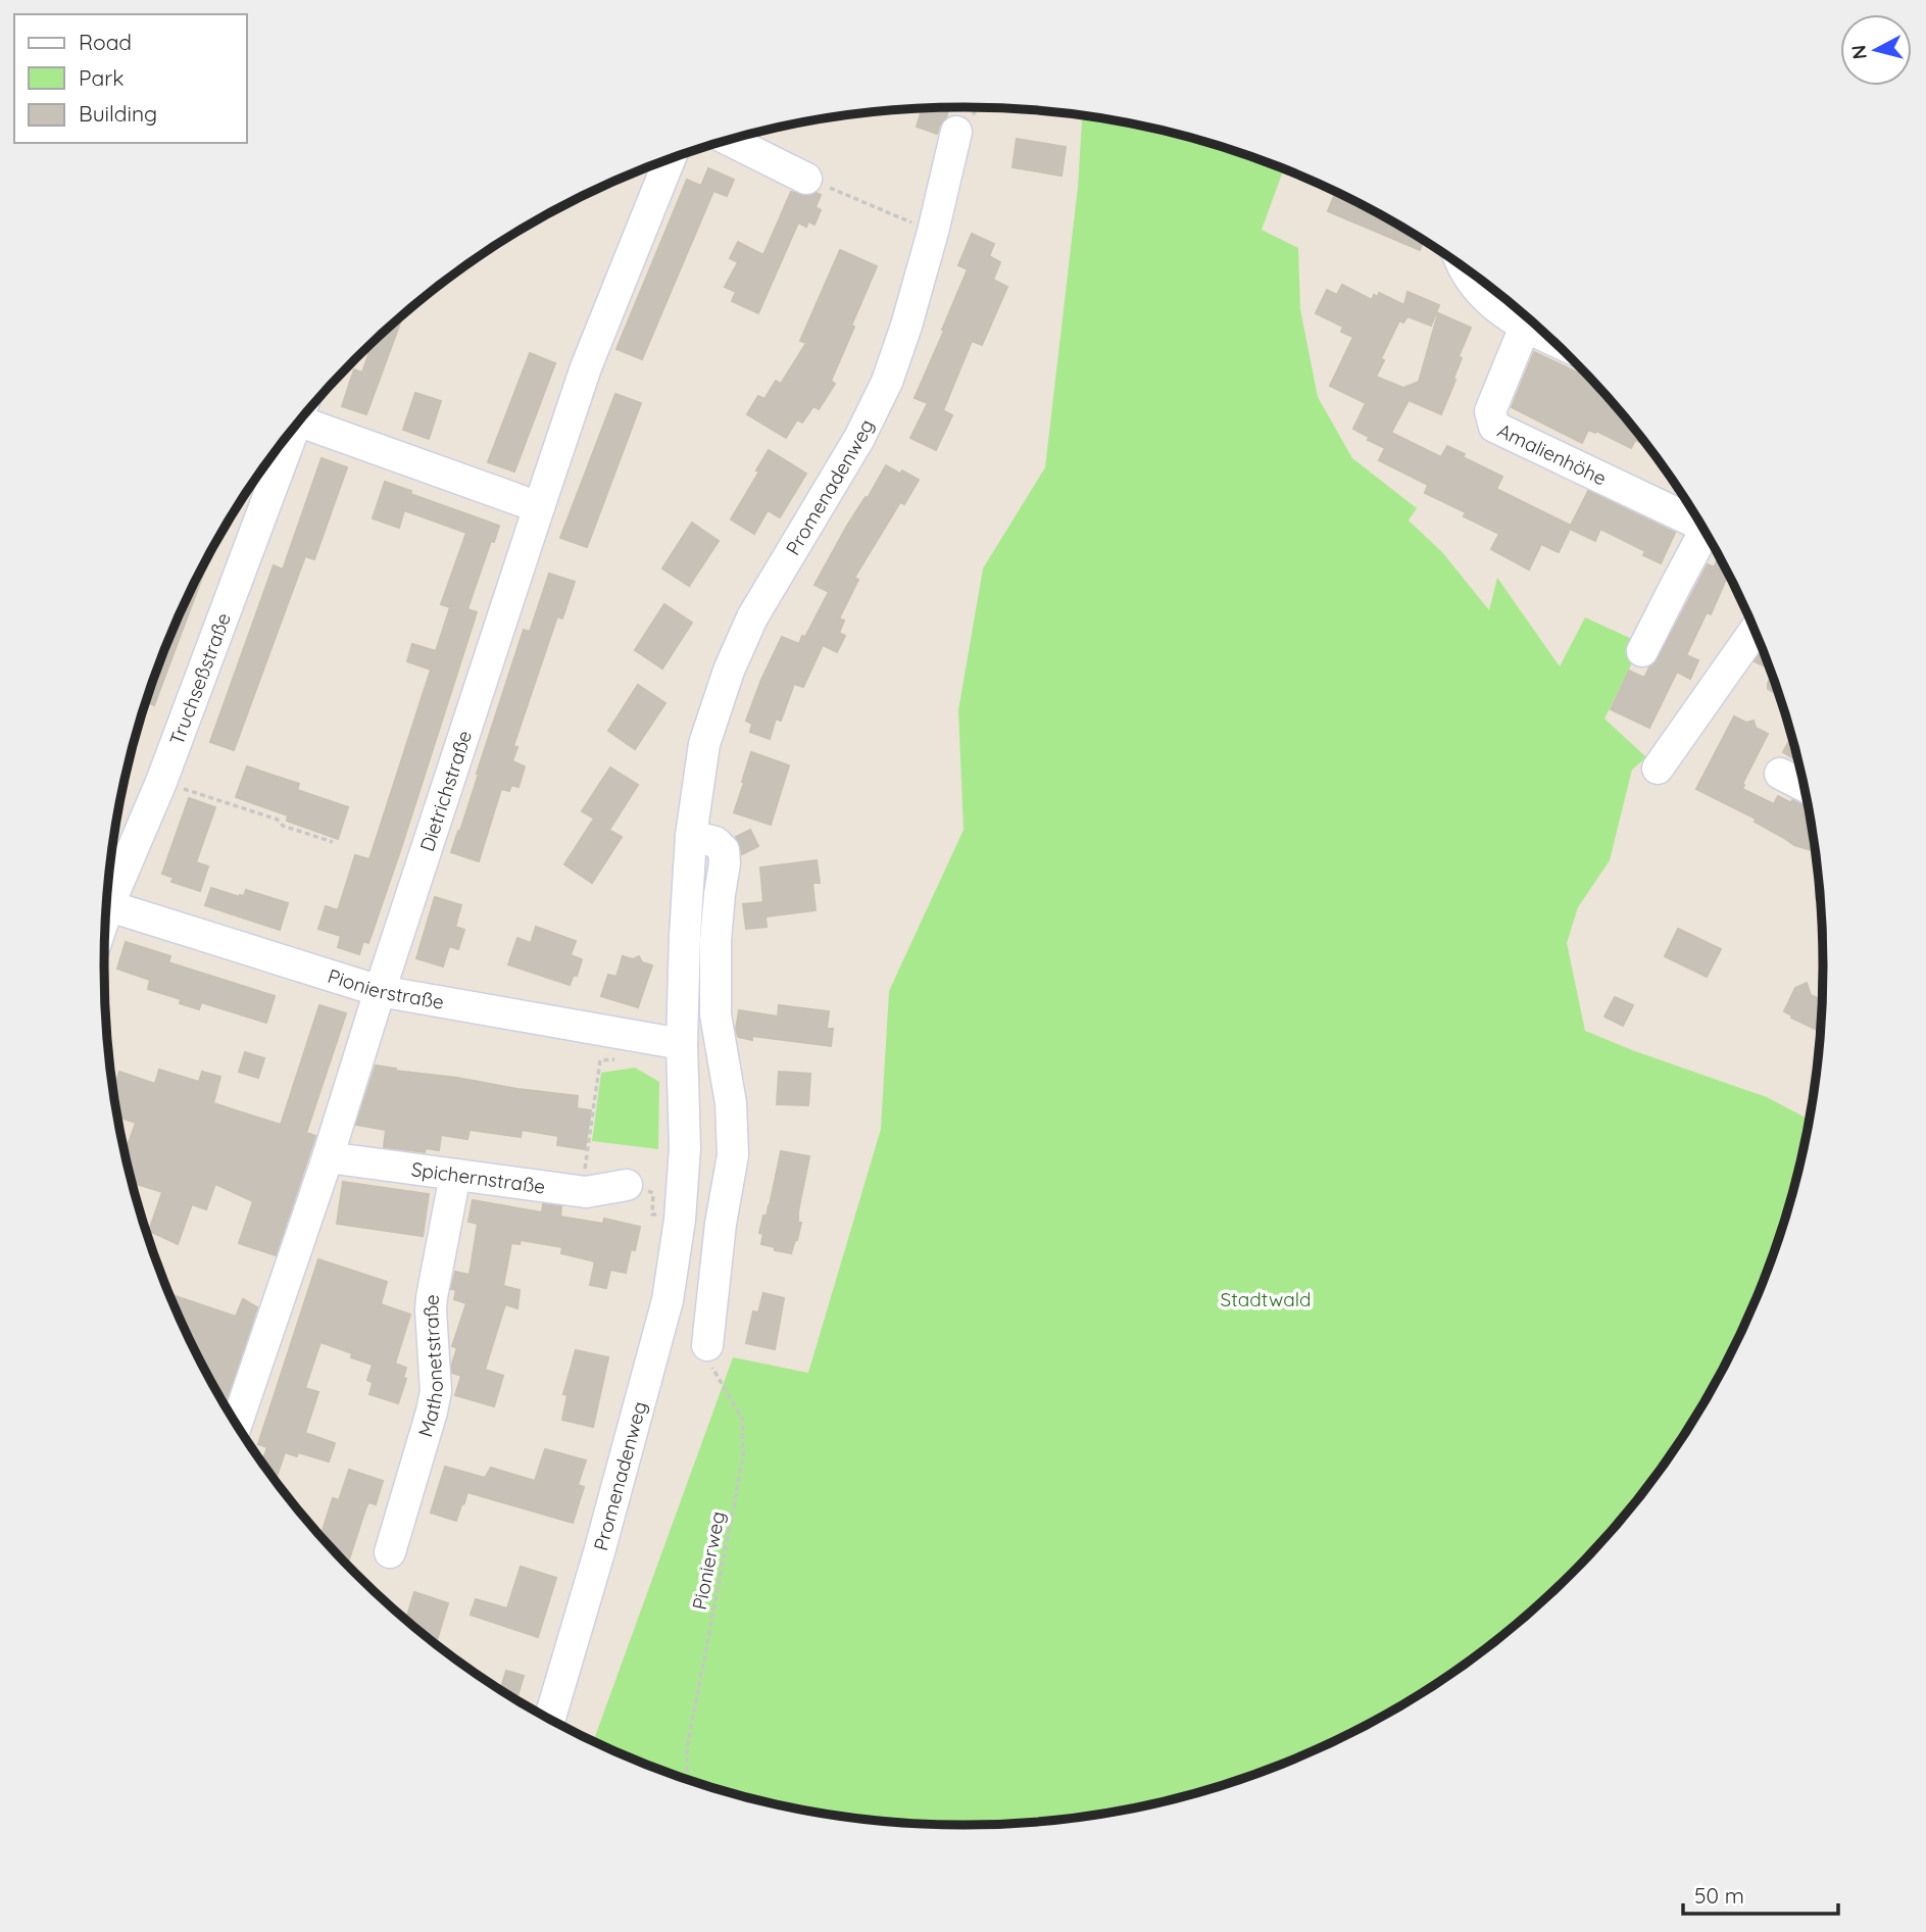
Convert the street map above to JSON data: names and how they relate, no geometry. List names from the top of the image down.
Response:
{
  "streets": {
    "street": [
      "Amalienhöhe",
      "Promenadenweg",
      "Truchseßstraße",
      "Dietrichstraße",
      "Pionierstraße",
      "Spichernstraße",
      "Mathonetstraße"
    ],
    "path": ["Pionierweg"]
  },
  "crossings": [
    ["Promenadenweg", "Pionierstraße"],
    ["Dietrichstraße", "Pionierstraße"],
    ["Dietrichstraße", "Spichernstraße"],
    ["Spichernstraße", "Mathonetstraße"]
  ],
  "parks": ["Stadtwald"],
  "legend": ["Road", "Park", "Building"],
  "scale_bar": "50 m",
  "north": "left"
}
